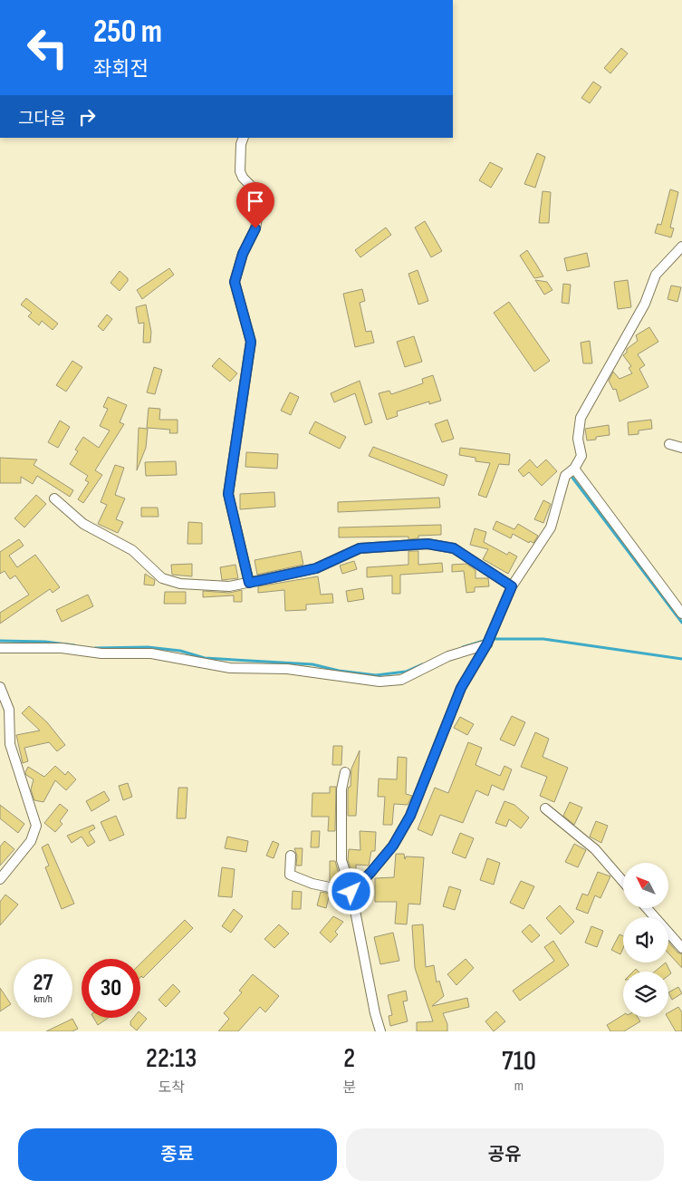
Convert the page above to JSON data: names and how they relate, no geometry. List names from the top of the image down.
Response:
{
  "north": "top left",
  "page": {
    "turn": ["250 m", "좌회전"],
    "then": "그다음",
    "speed": "27 km/h",
    "limit": "30",
    "eta": [
      "22:13",
      "도착",
      "2",
      "분",
      "710",
      "m"
    ],
    "buttons": ["종료", "공유"]
  }
}
